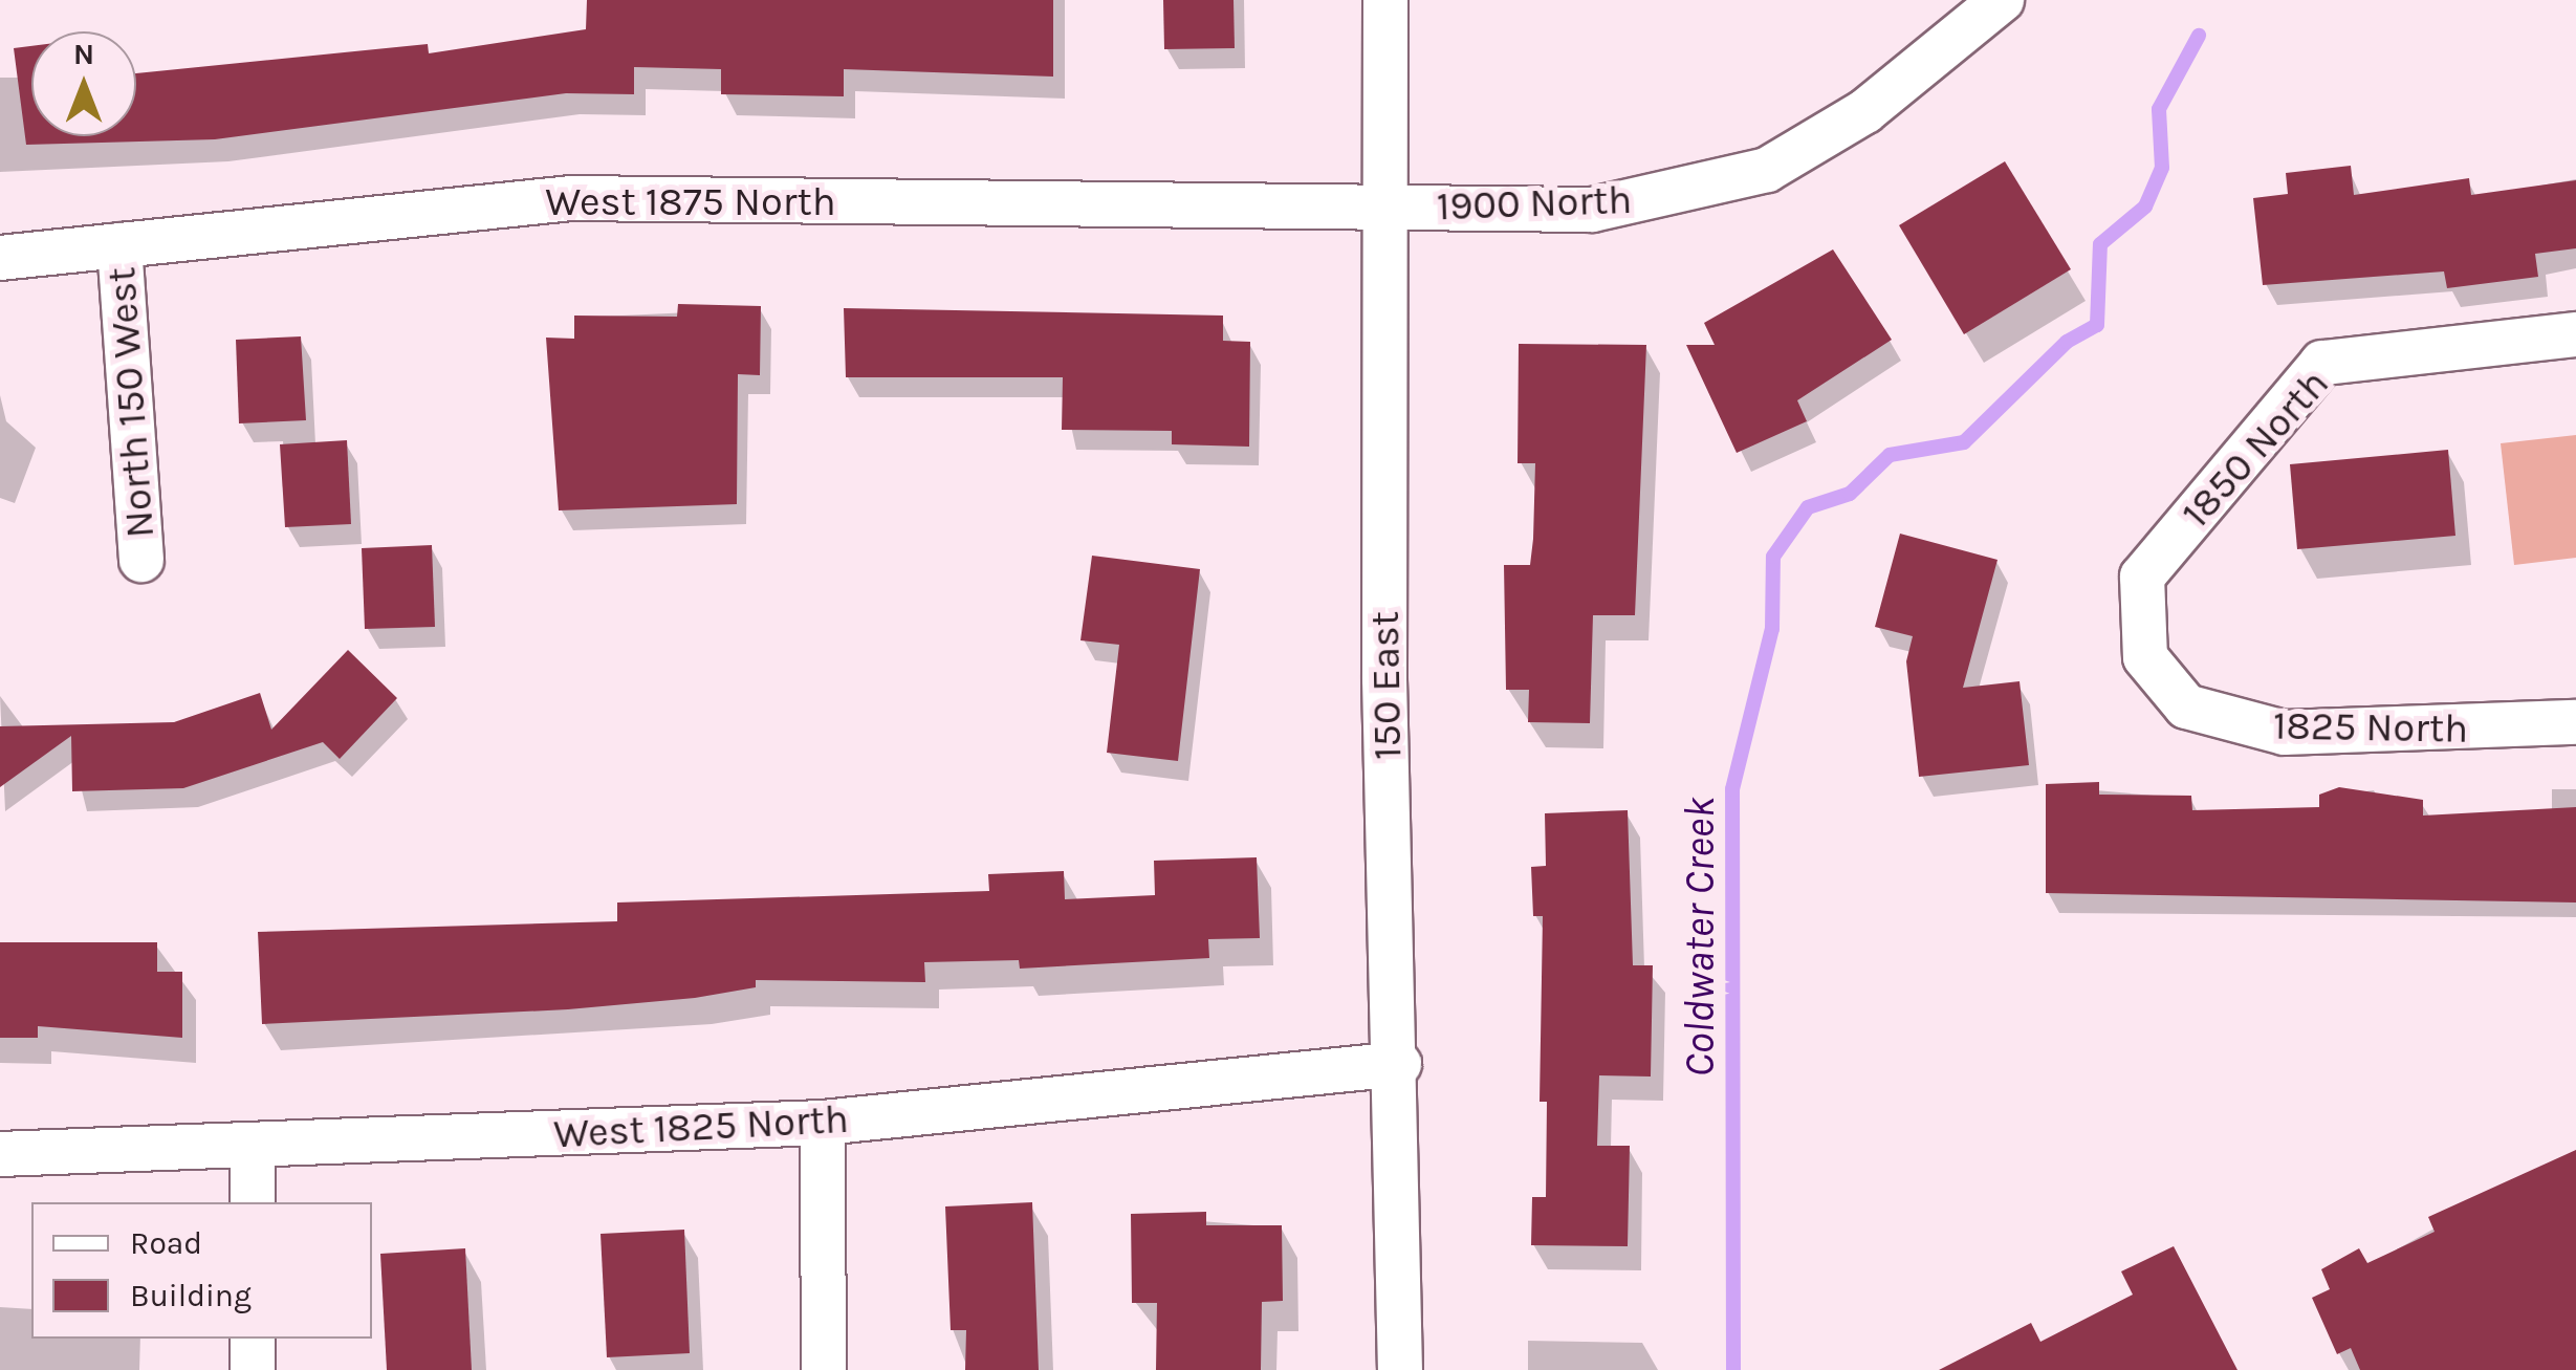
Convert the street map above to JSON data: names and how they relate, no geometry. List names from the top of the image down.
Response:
{
  "streets": {
    "street": [
      "West 1875 North",
      "1900 North",
      "North 150 West",
      "1850 North",
      "150 East",
      "1825 North",
      "West 1825 North"
    ]
  },
  "crossings": [
    ["West 1875 North", "1900 North"],
    ["West 1875 North", "North 150 West"],
    ["West 1875 North", "150 East"],
    ["1900 North", "150 East"],
    ["1850 North", "1825 North"],
    ["150 East", "West 1825 North"]
  ],
  "water": ["Coldwater Creek"],
  "legend": ["Road", "Building"],
  "north": "top"
}
